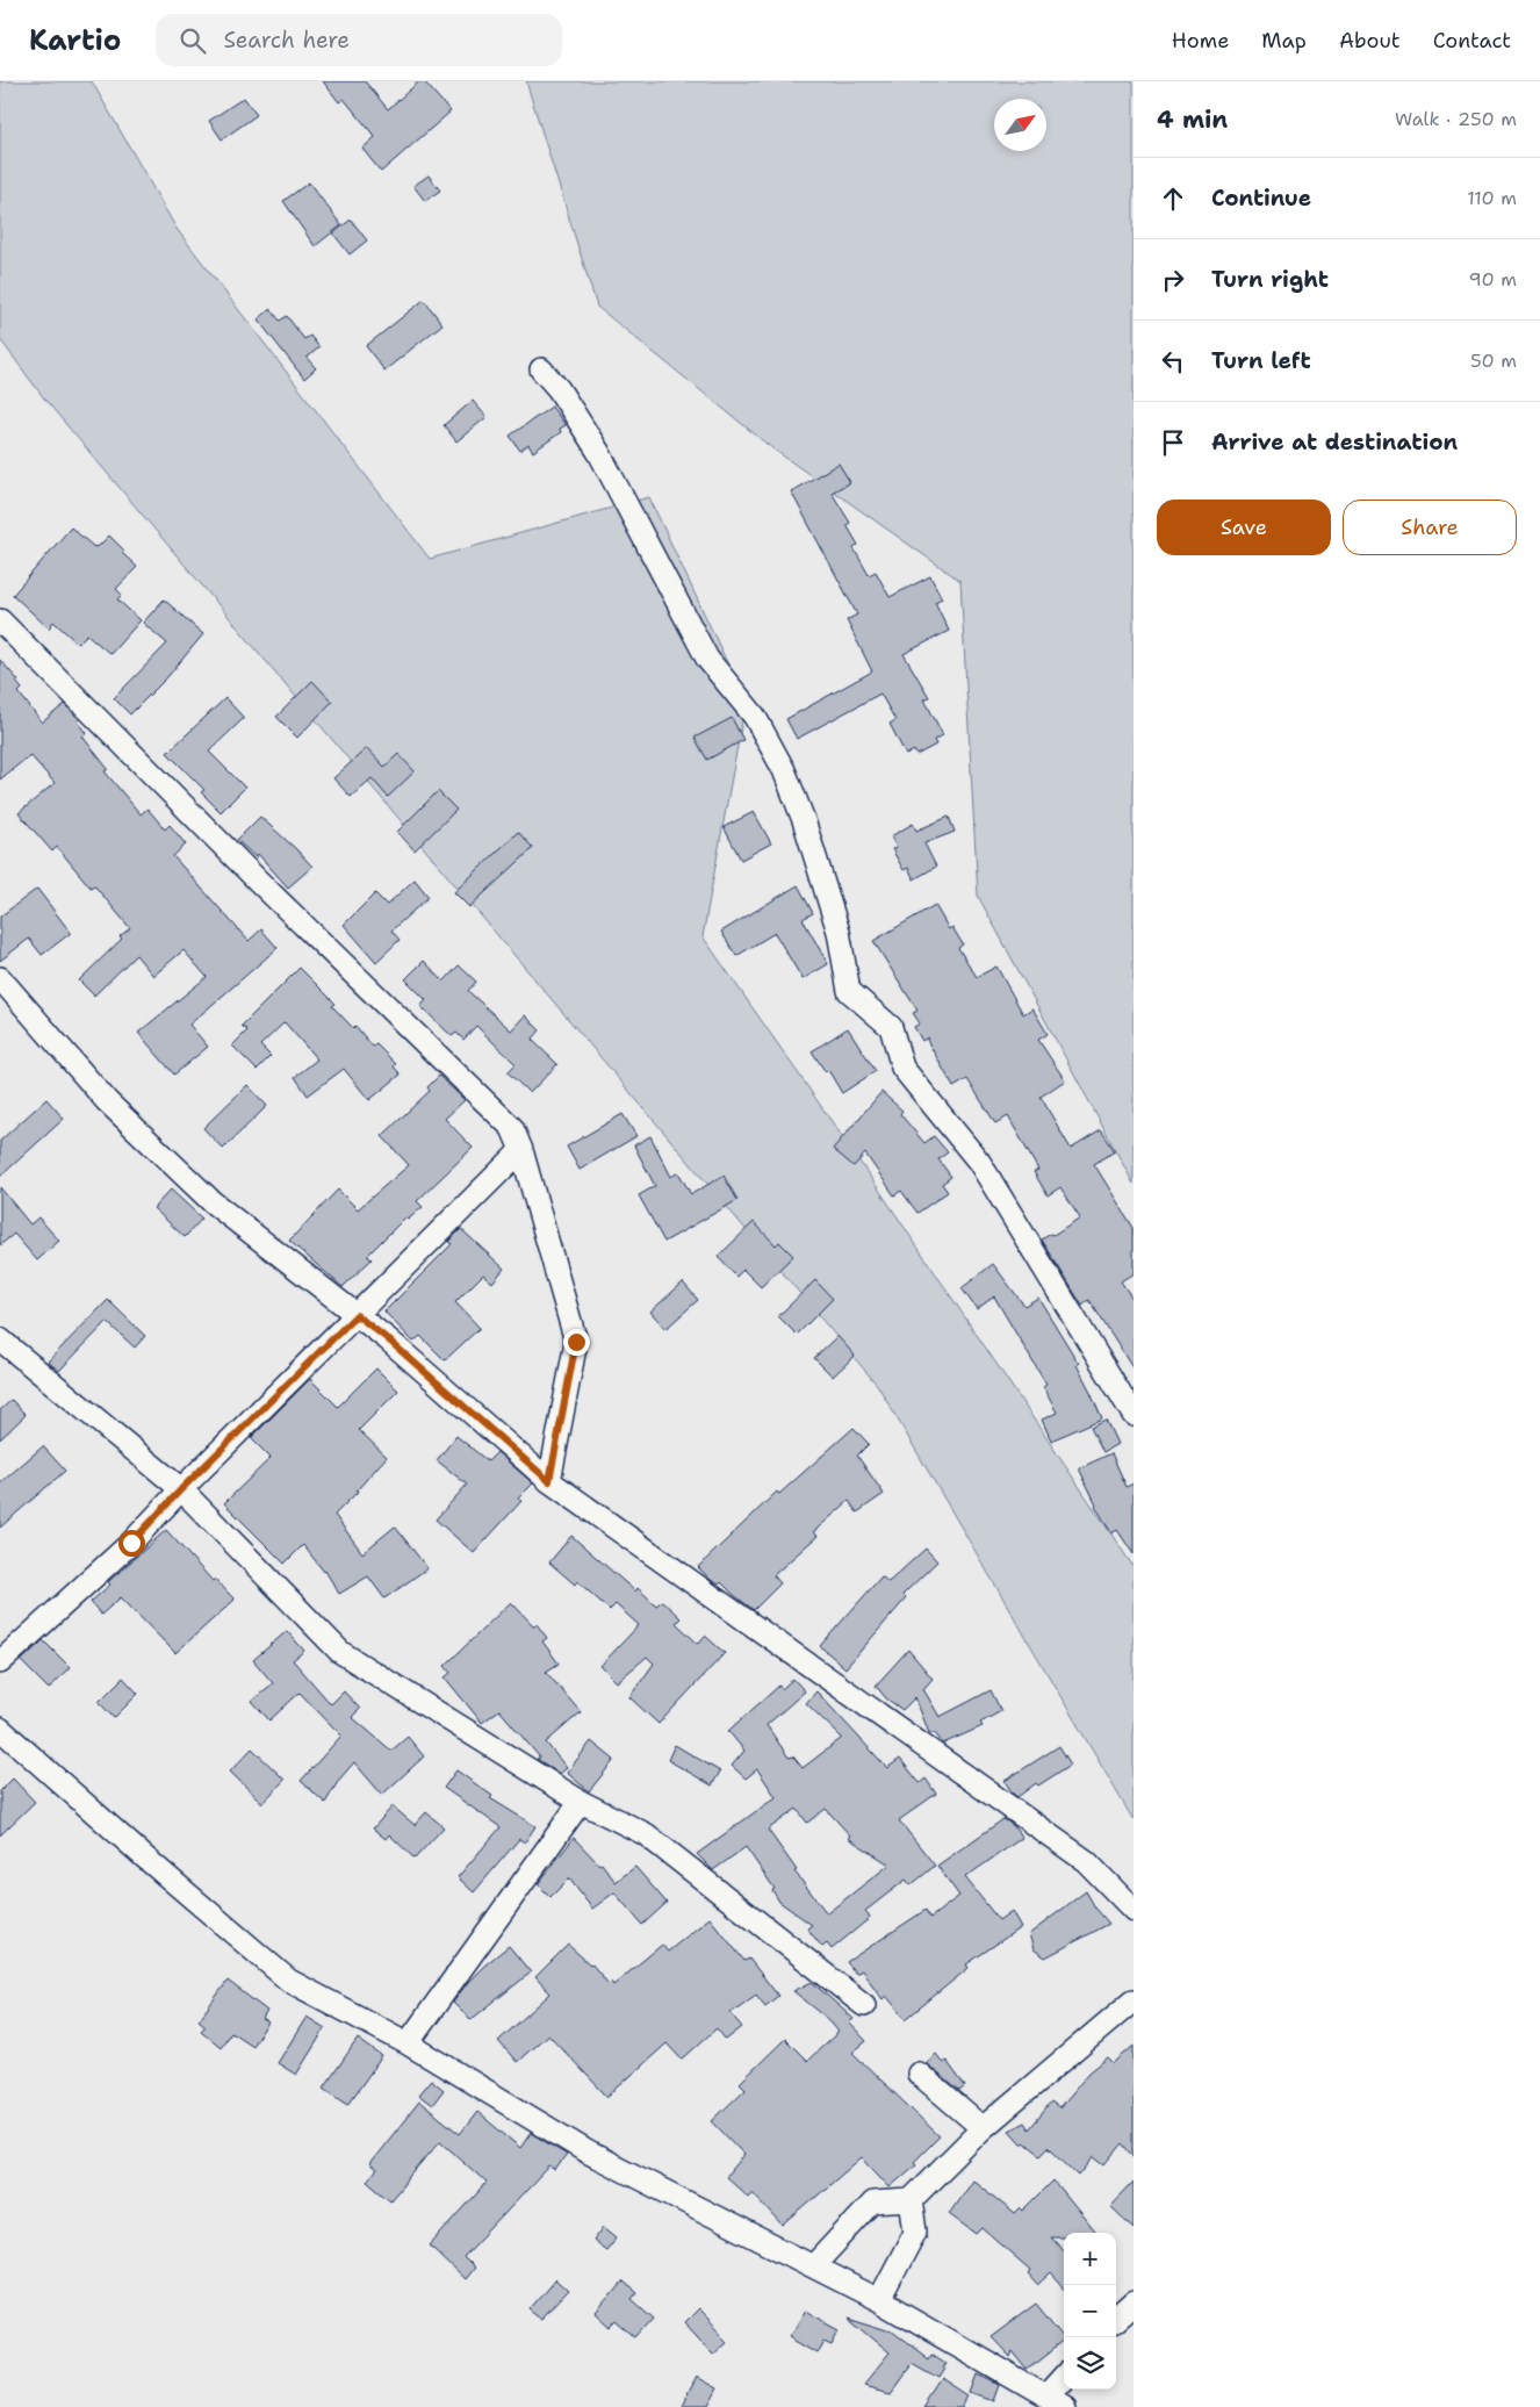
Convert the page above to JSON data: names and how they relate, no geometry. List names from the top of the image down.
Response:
{
  "north": "top right",
  "page": {
    "header": "Kartio",
    "search": "Search here",
    "nav": [
      "Home",
      "Map",
      "About",
      "Contact"
    ],
    "heading": ["4 min", "Walk · 250 m"],
    "list": [
      ["Continue", "110 m"],
      ["Turn right", "90 m"],
      ["Turn left", "50 m"],
      "Arrive at destination"
    ],
    "buttons": ["Save", "Share"],
    "map_buttons": ["+", "−"]
  }
}
